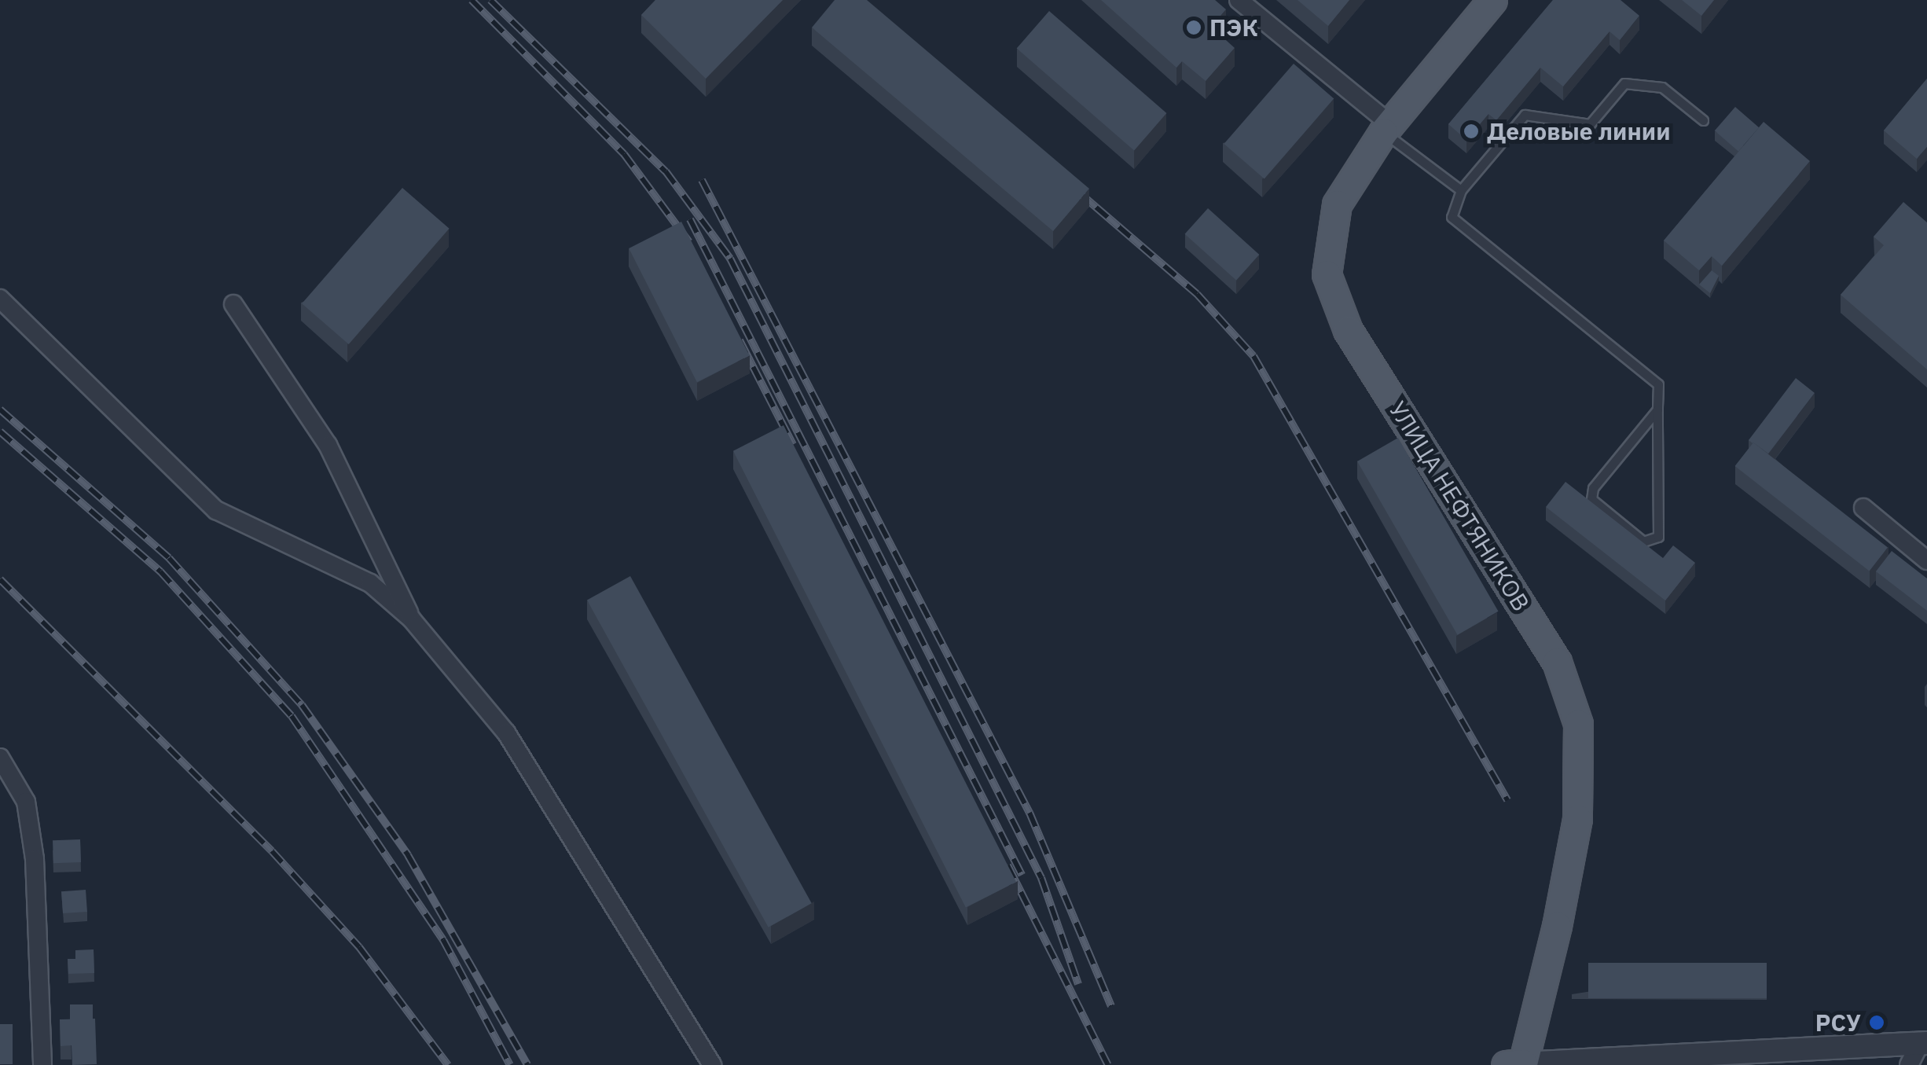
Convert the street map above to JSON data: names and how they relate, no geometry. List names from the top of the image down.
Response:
{
  "streets": {
    "main road": ["УЛИЦА НЕФТЯНИКОВ"]
  },
  "places": ["ПЭК", "Деловые линии", "РСУ"]
}
